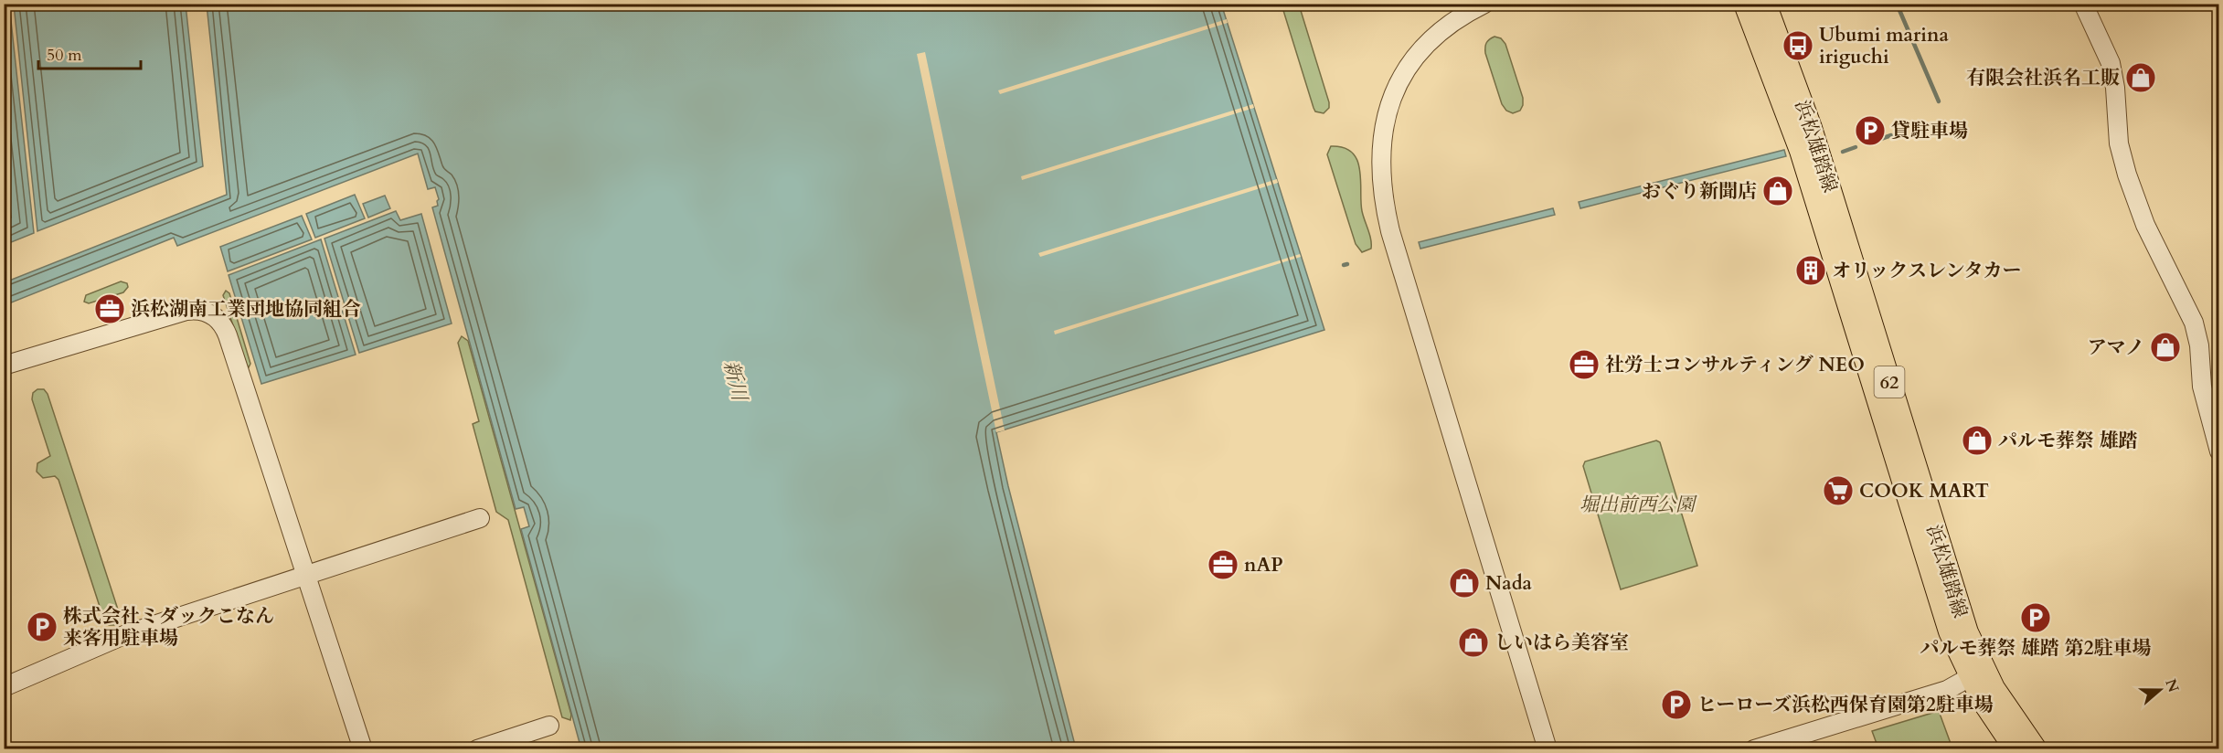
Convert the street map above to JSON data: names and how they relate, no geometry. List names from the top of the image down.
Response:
{
  "streets": {
    "main road": ["浜松雄踏線", "62"]
  },
  "water": ["新川"],
  "parks": ["堀出前西公園"],
  "places": {
    "bus stop": ["Ubumi marina iriguchi"],
    "shop": [
      "有限会社浜名工販",
      "おぐり新聞店",
      "アマノ",
      "パルモ葬祭 雄踏",
      "Nada",
      "しいはら美容室"
    ],
    "parking": [
      "貸駐車場",
      "パルモ葬祭 雄踏 第2駐車場",
      "株式会社ミダックこなん 来客用駐車場",
      "ヒーローズ浜松西保育園第2駐車場"
    ],
    "building": ["オリックスレンタカー"],
    "office": ["浜松湖南工業団地協同組合", "社労士コンサルティング NEO", "nAP"],
    "supermarket": ["COOK MART"]
  },
  "scale_bar": "50 m",
  "north": "right"
}
